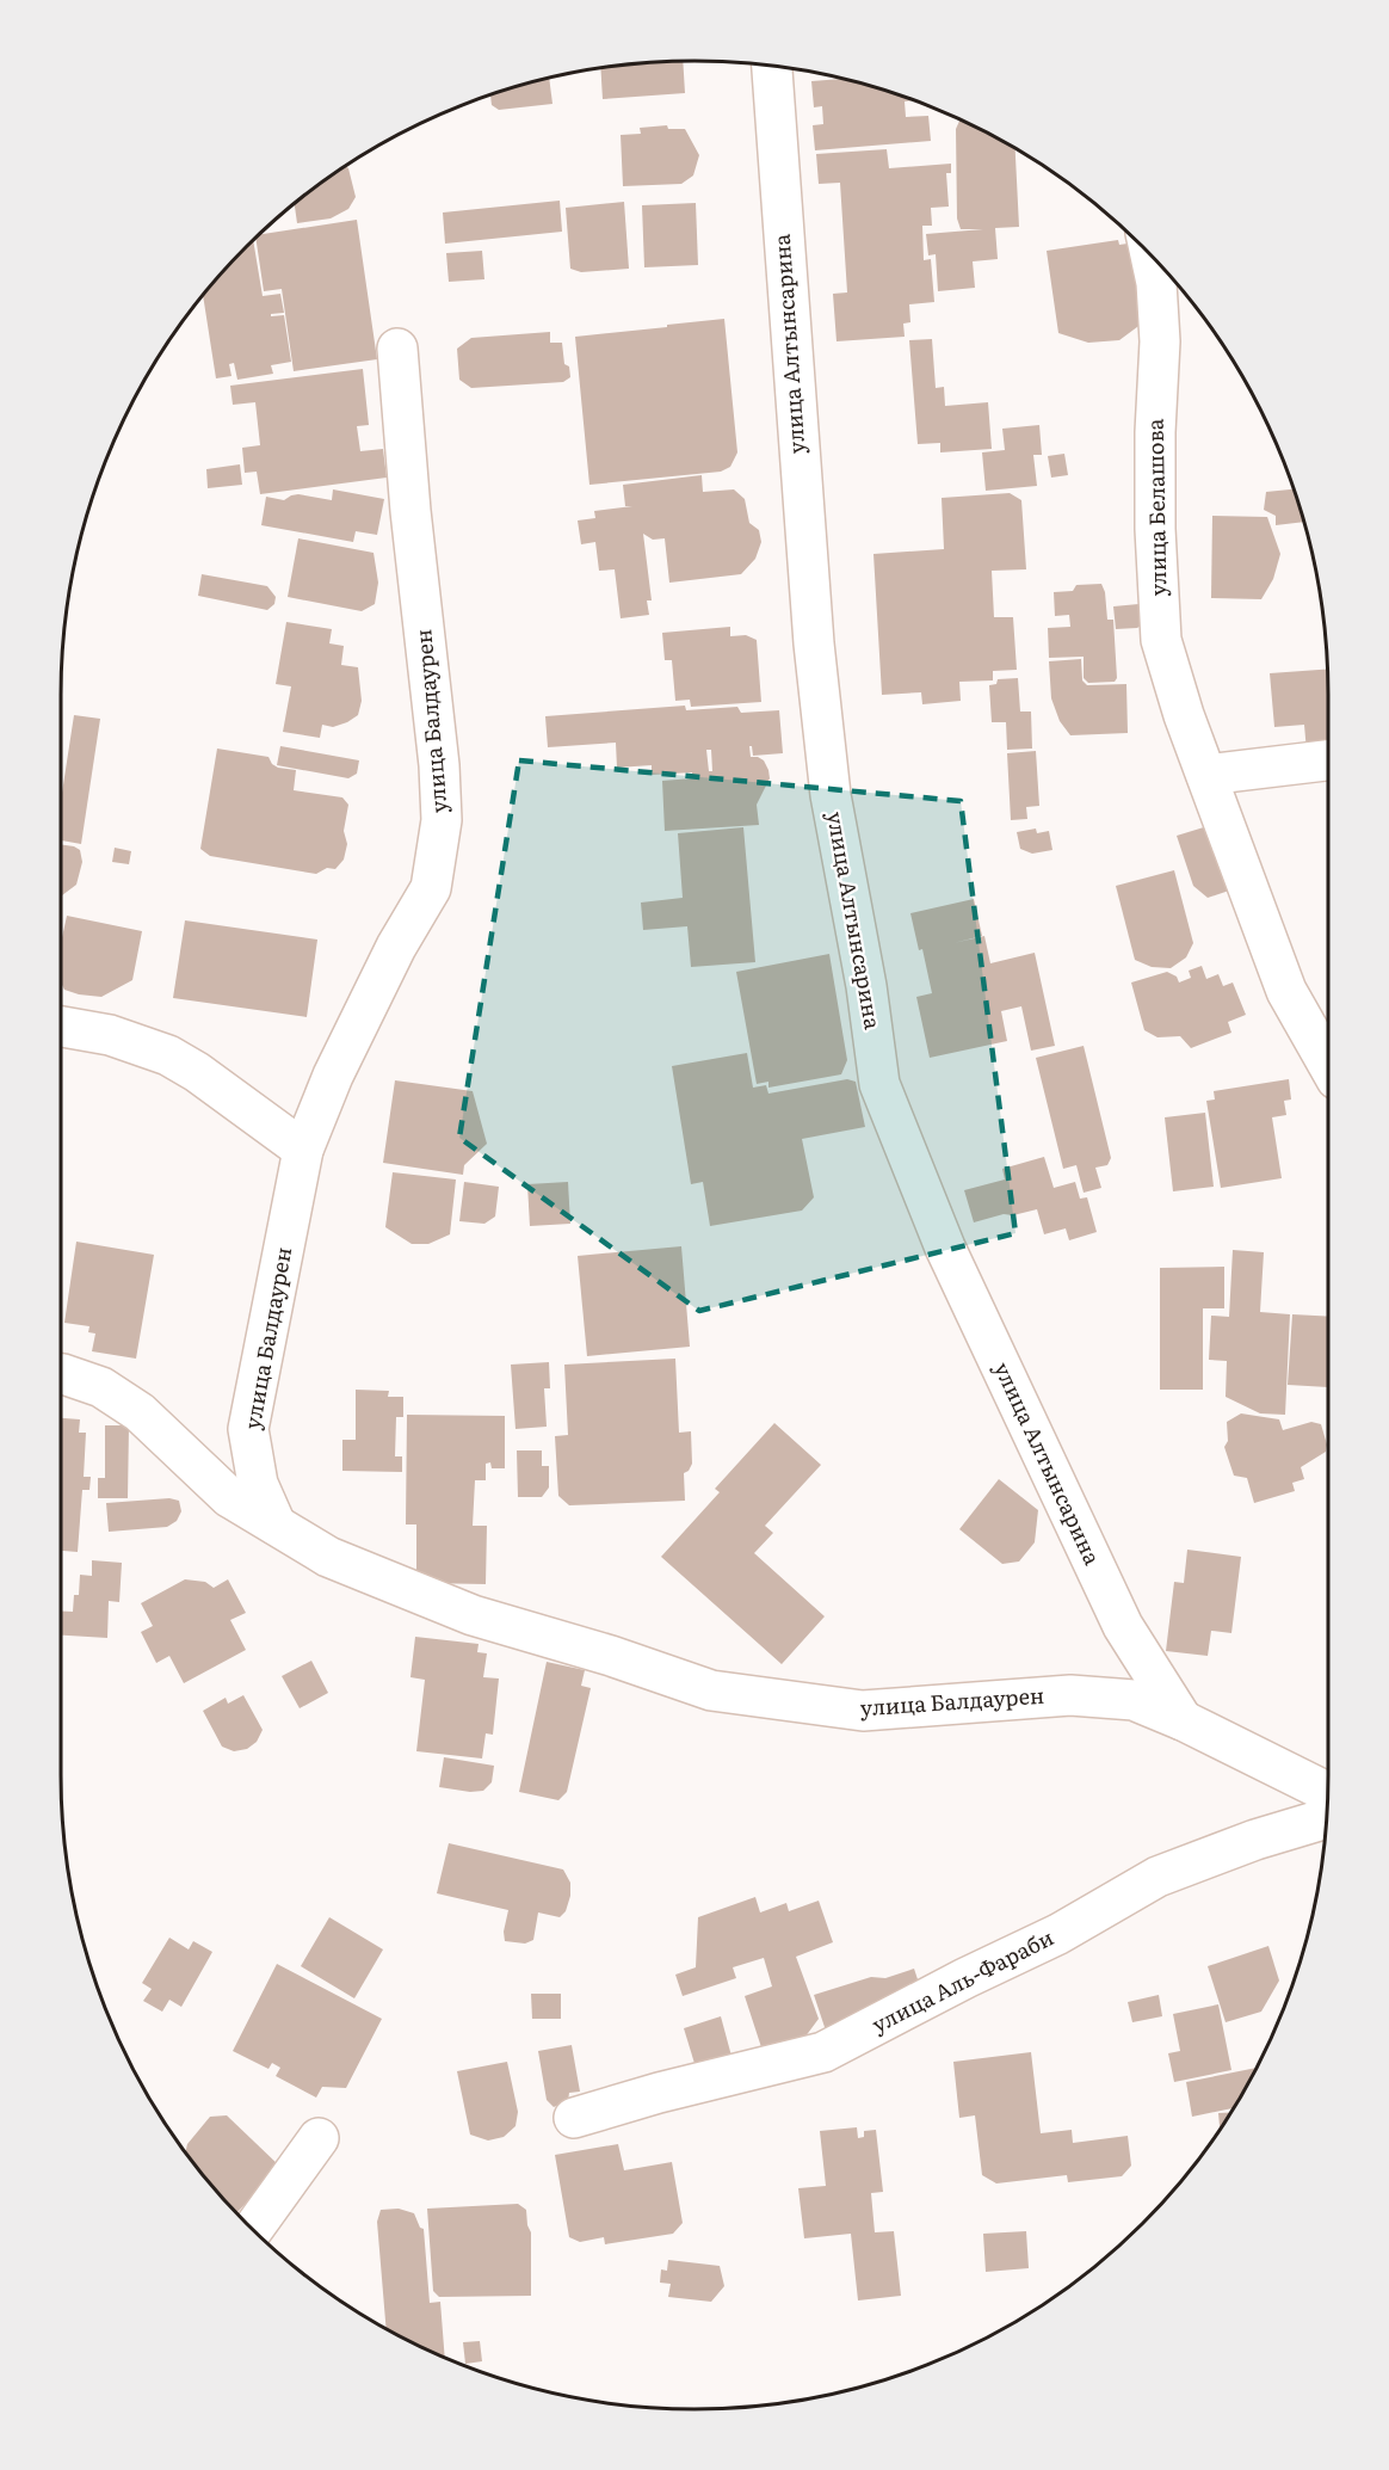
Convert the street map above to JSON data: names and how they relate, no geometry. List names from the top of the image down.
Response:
{
  "streets": {
    "street": [
      "улица Алтынсарина",
      "улица Белашова",
      "улица Балдаурен",
      "улица Аль-Фараби"
    ]
  },
  "crossings": [
    ["улица Алтынсарина", "улица Балдаурен"]
  ]
}
